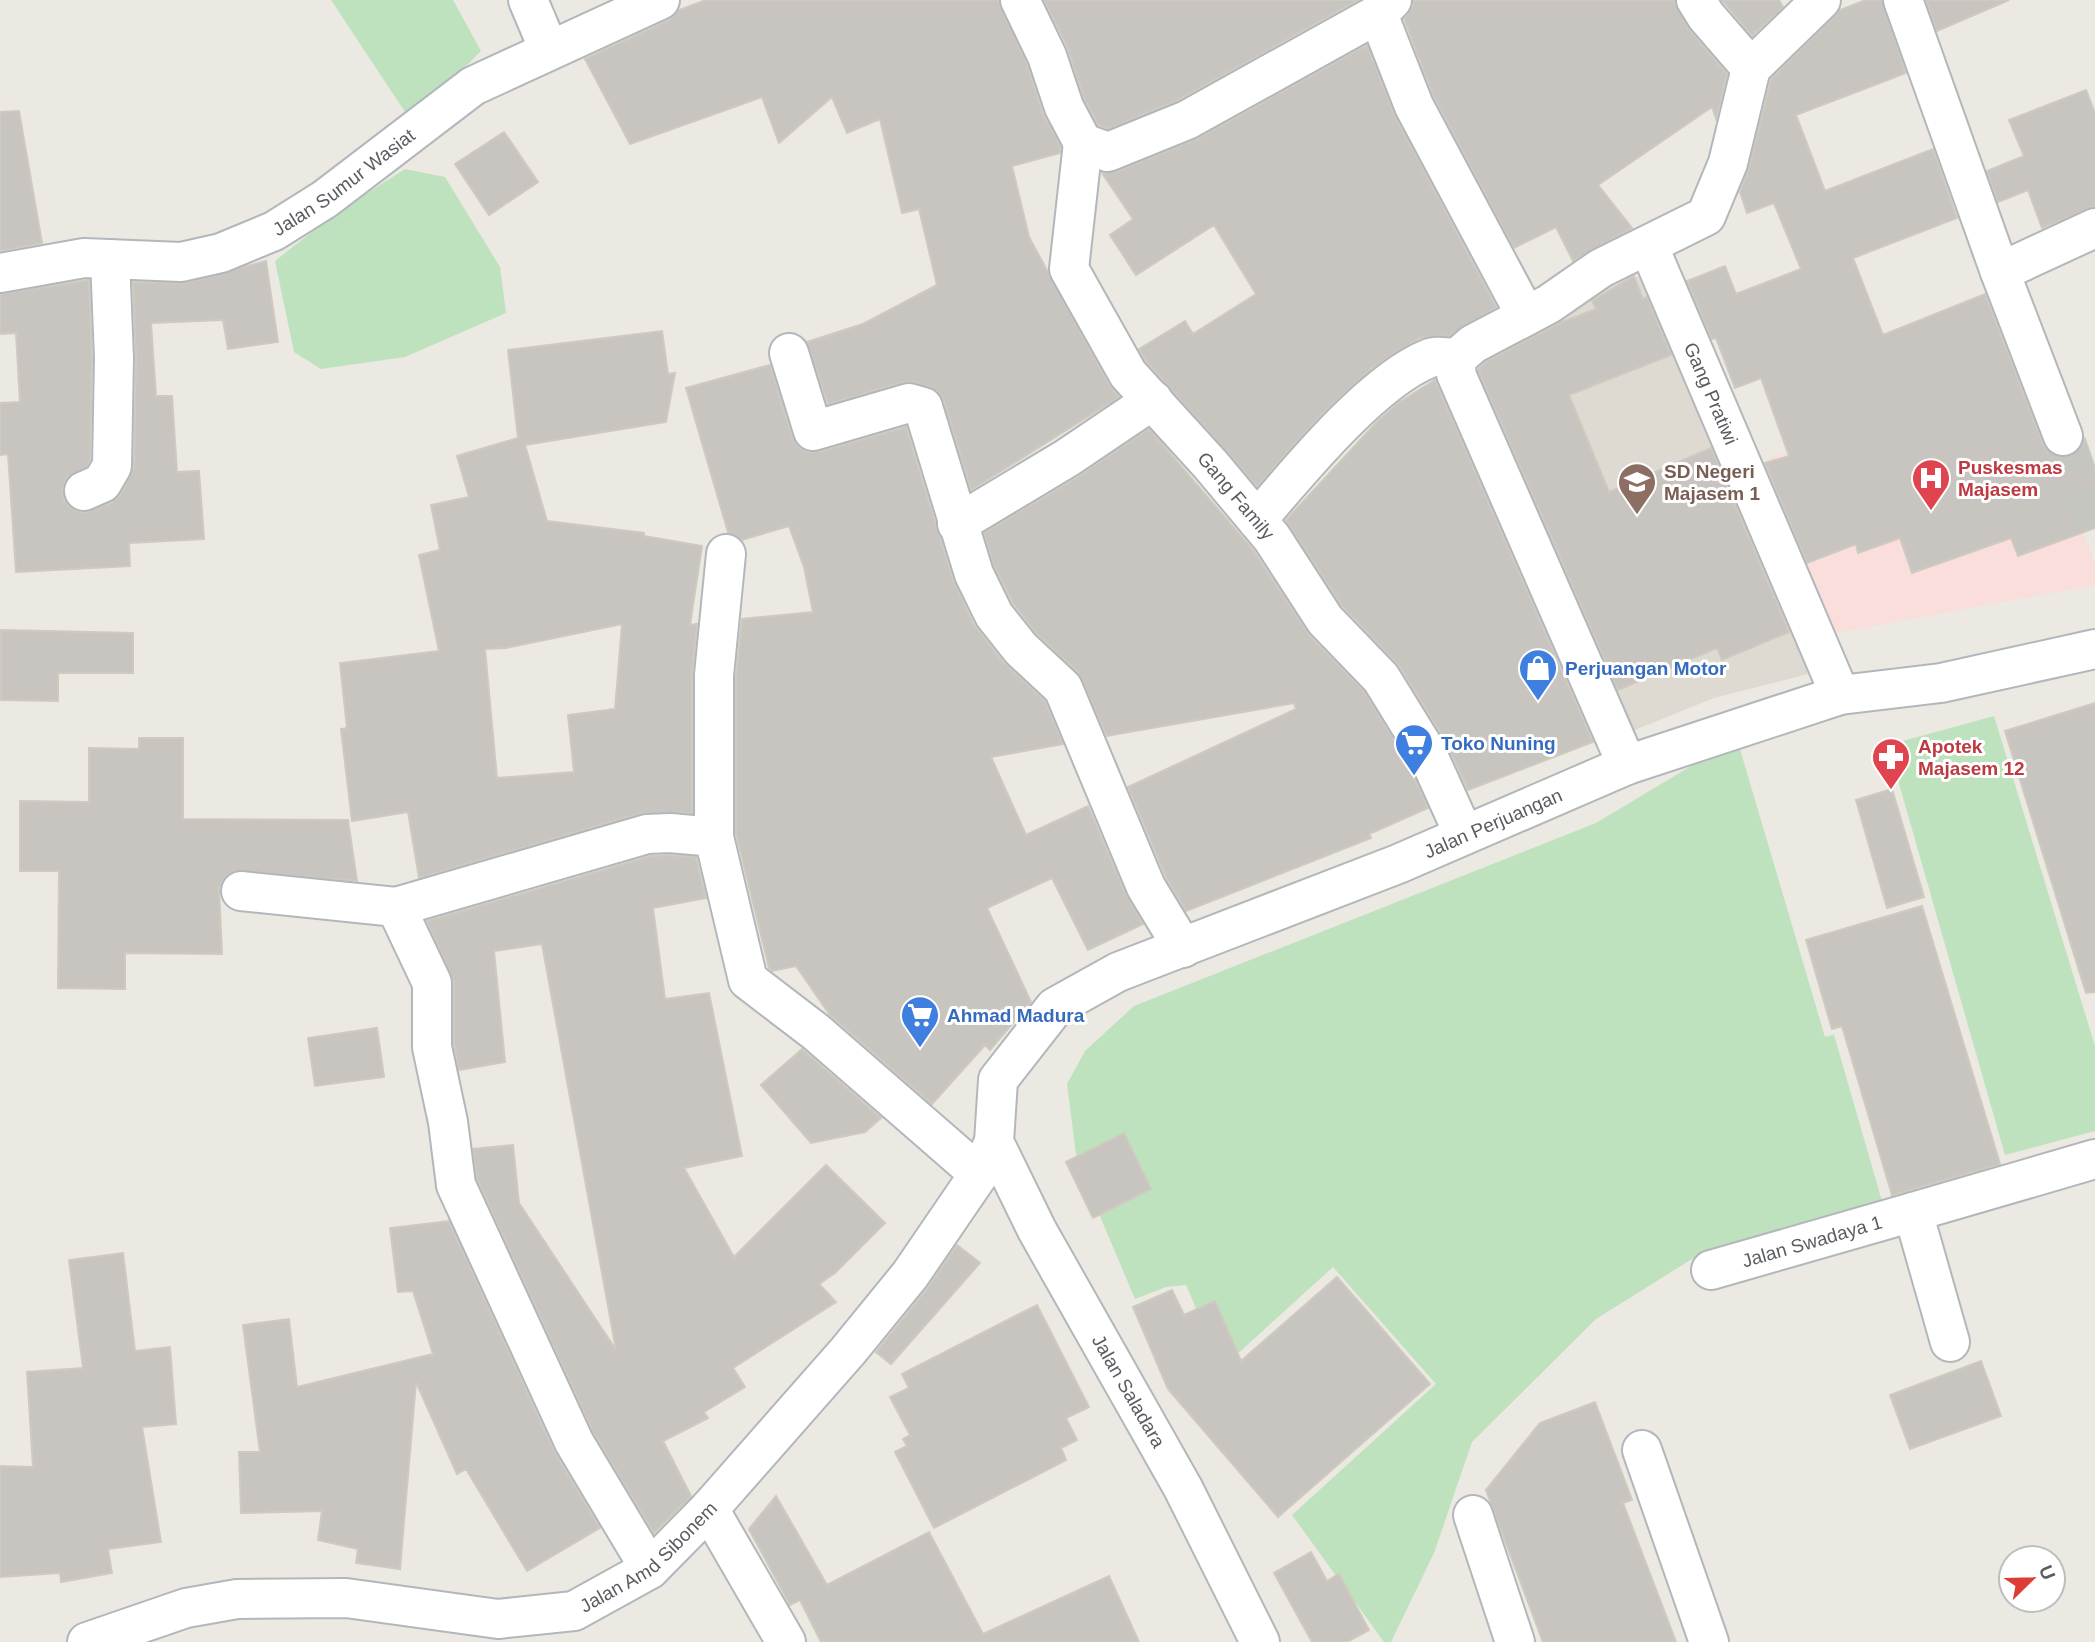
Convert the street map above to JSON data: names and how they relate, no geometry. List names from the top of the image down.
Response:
{
  "streets": {
    "street": [
      "Jalan Sumur Wasiat",
      "Gang Pratiwi",
      "Gang Family",
      "Jalan Perjuangan",
      "Jalan Swadaya 1",
      "Jalan Saladara",
      "Jalan Amd Sibonem"
    ]
  },
  "crossings": [
    ["Gang Pratiwi", "Jalan Perjuangan"],
    ["Gang Family", "Jalan Perjuangan"],
    ["Jalan Perjuangan", "Jalan Saladara"],
    ["Jalan Perjuangan", "Jalan Amd Sibonem"],
    ["Jalan Saladara", "Jalan Amd Sibonem"]
  ],
  "places": {
    "hospital": ["Puskesmas Majasem"],
    "school or university": ["SD Negeri Majasem 1"],
    "shop": ["Perjuangan Motor"],
    "supermarket": ["Toko Nuning", "Ahmad Madura"],
    "pharmacy": ["Apotek Majasem 12"]
  },
  "north": "top right"
}
